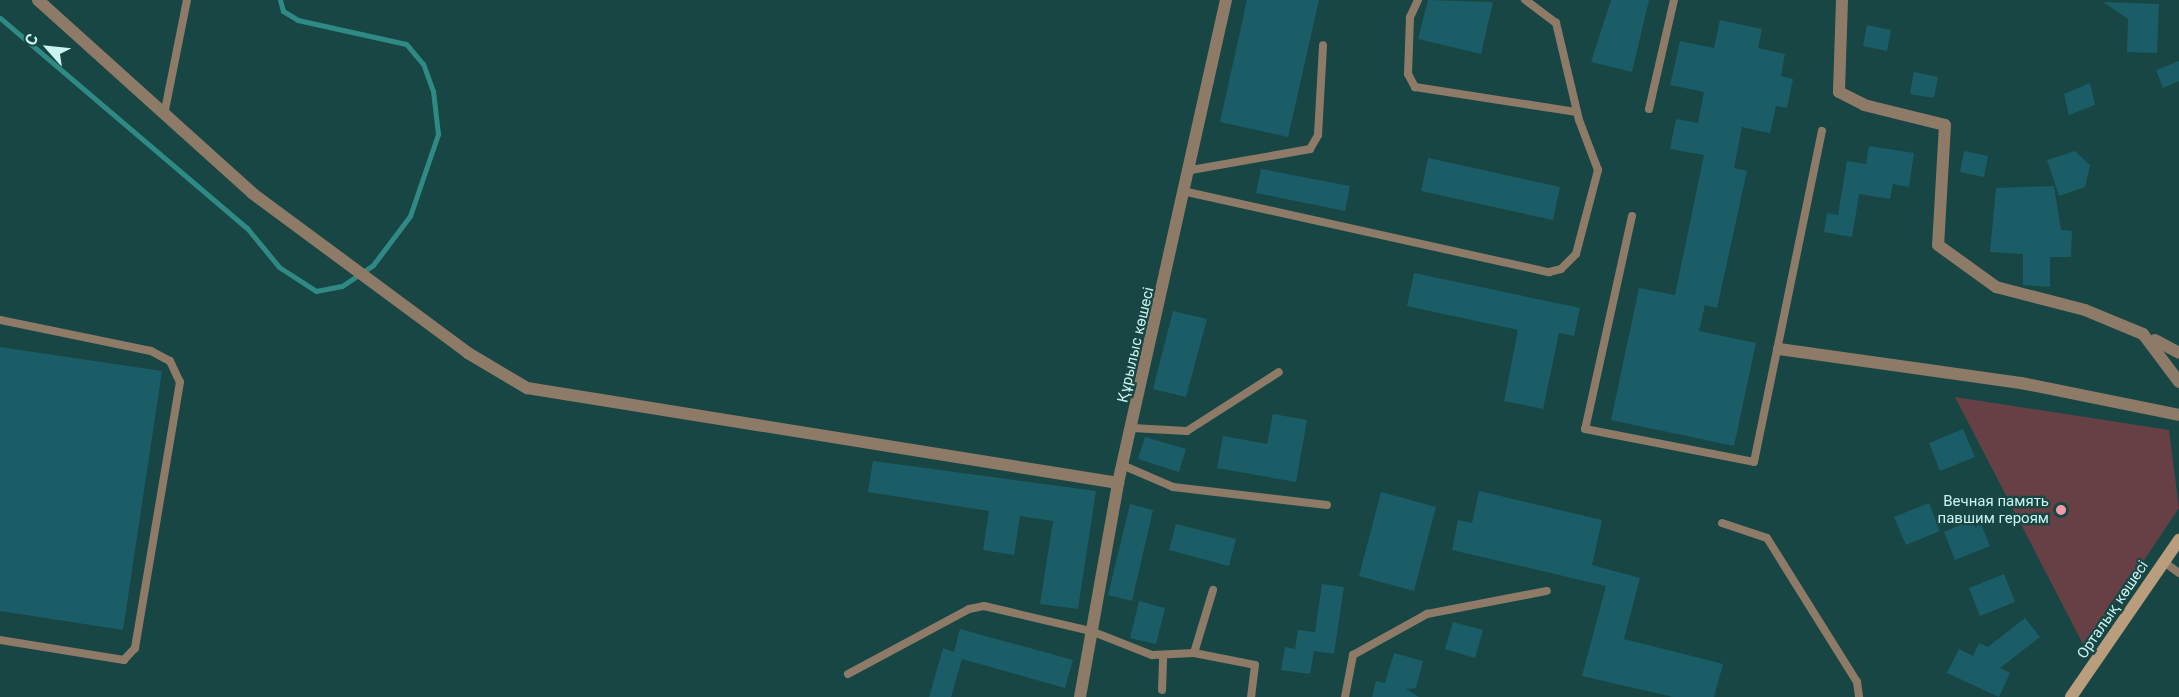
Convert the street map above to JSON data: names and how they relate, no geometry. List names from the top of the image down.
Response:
{
  "streets": {
    "main road": ["Орталық көшесі"],
    "street": ["Құрылыс көшесі"]
  },
  "places": ["Вечная память павшим героям"],
  "north": "top left"
}
